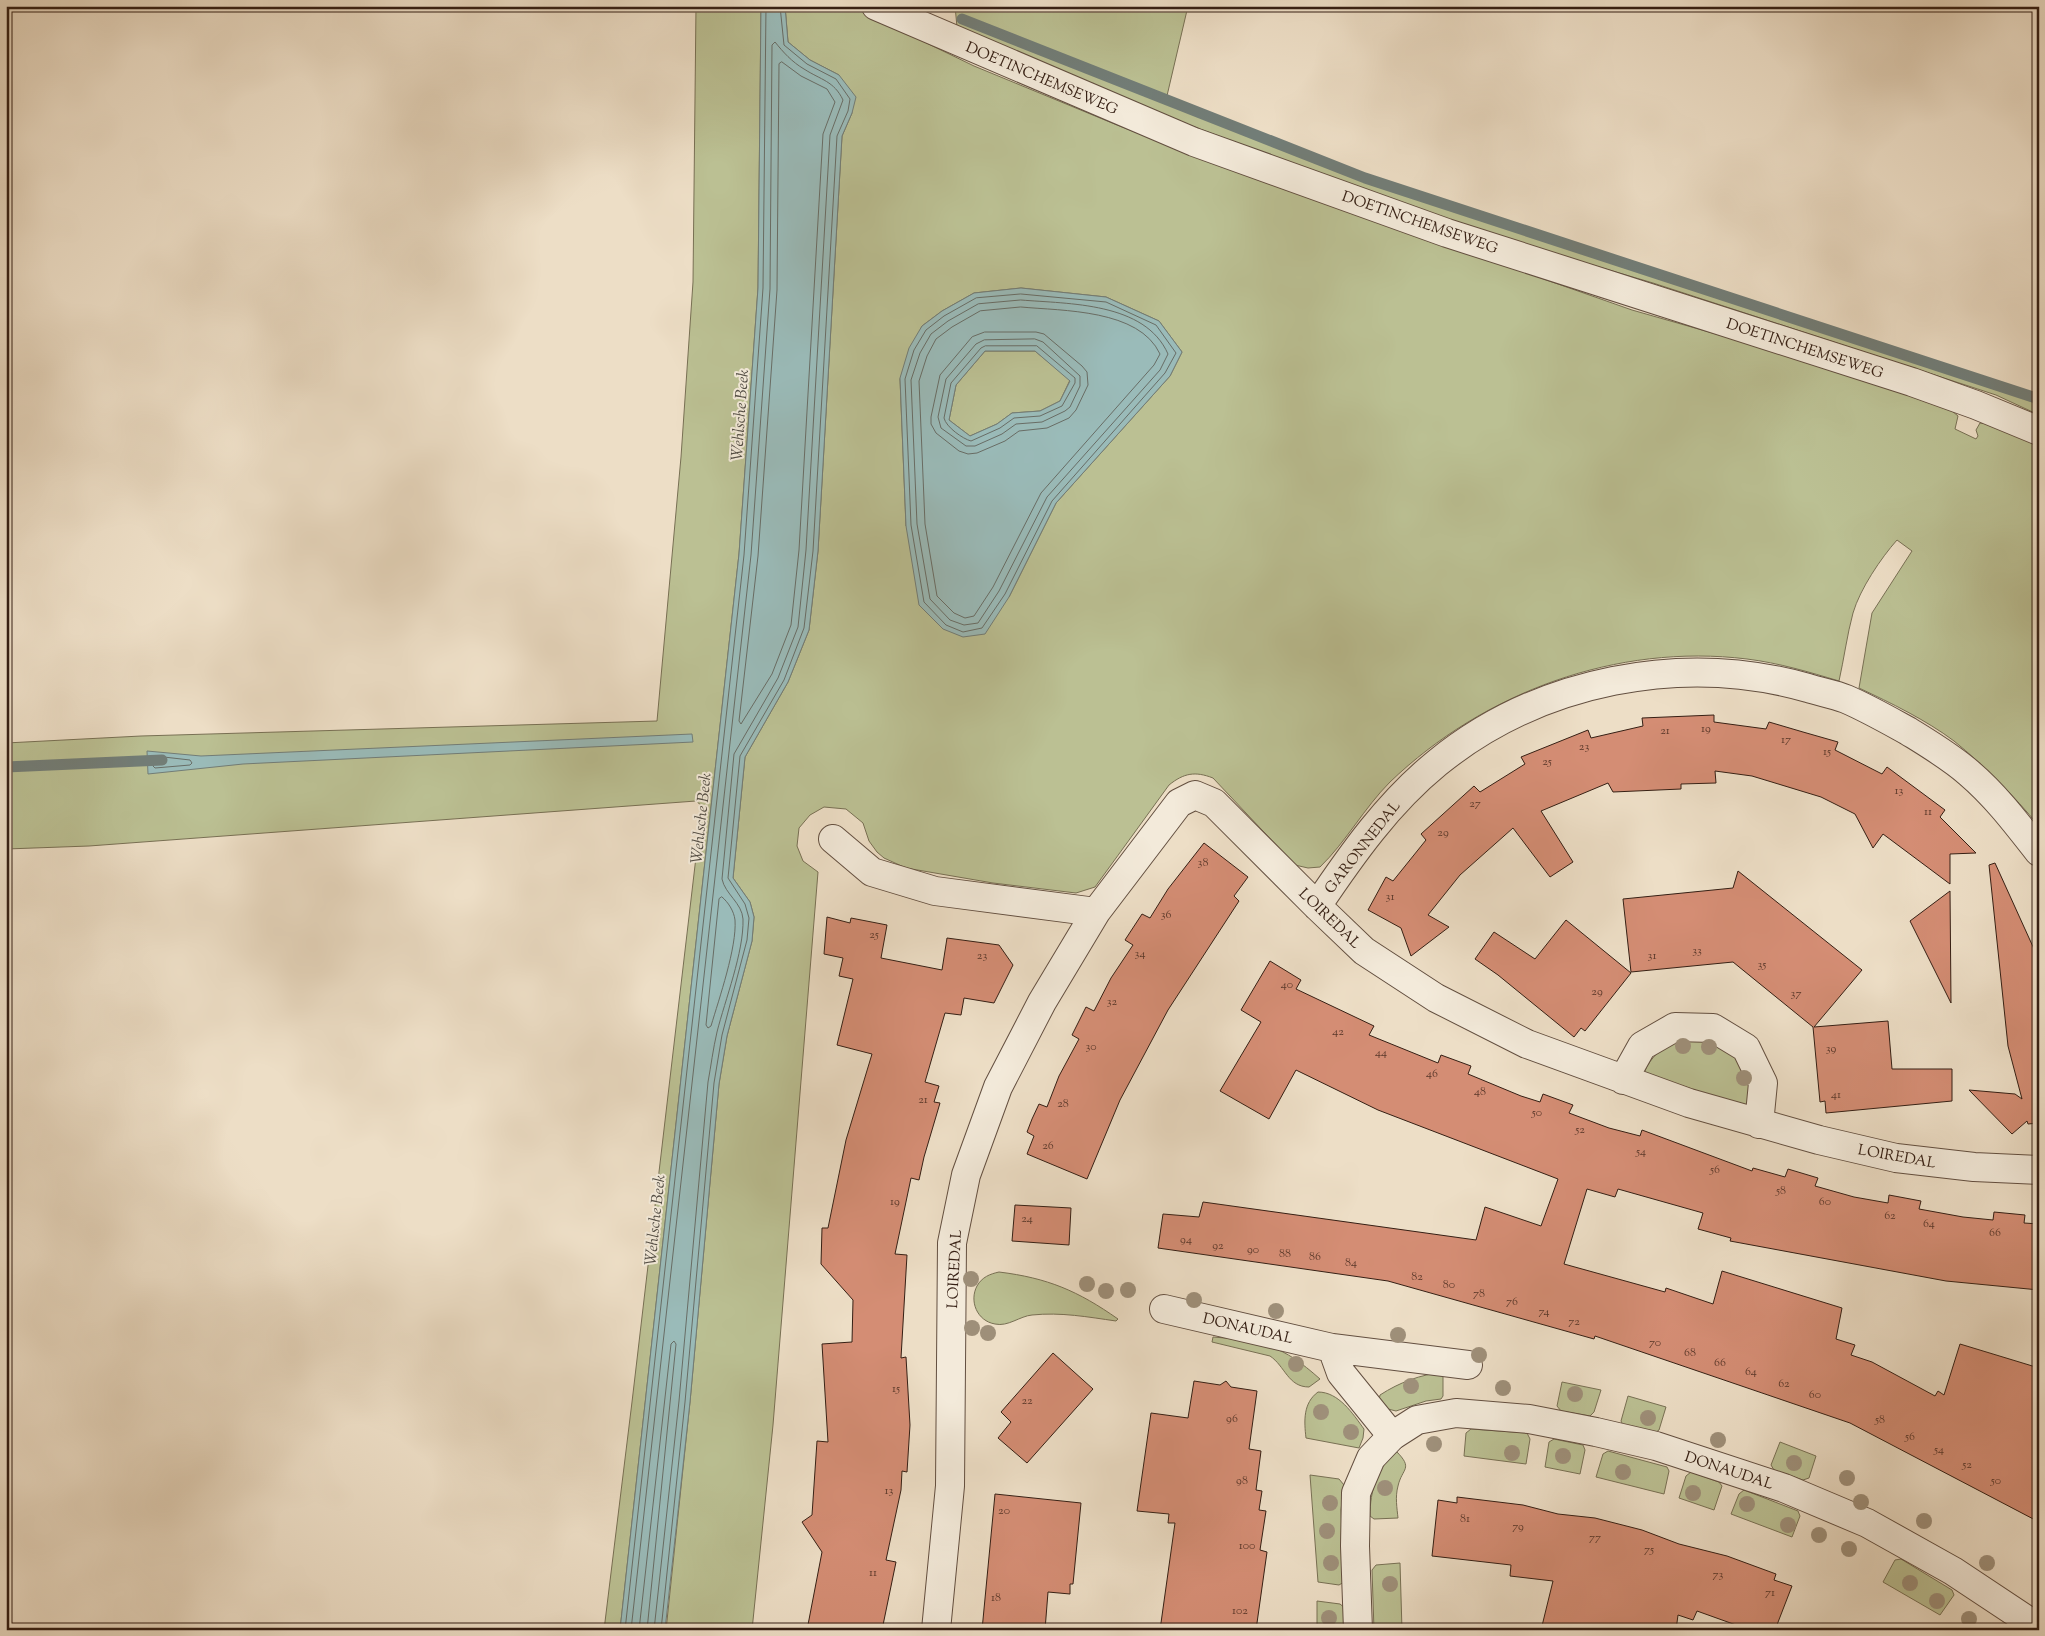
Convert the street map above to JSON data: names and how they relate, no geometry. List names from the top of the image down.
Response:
{
  "streets": {
    "street": [
      "DOETINCHEMSEWEG",
      "GARONNEDAL",
      "LOIREDAL",
      "DONAUDAL"
    ]
  },
  "crossings": [
    ["GARONNEDAL", "LOIREDAL"]
  ],
  "water": ["Wehlsche Beek"],
  "house_numbers": [
    "19",
    "21",
    "17",
    "23",
    "15",
    "25",
    "13",
    "27",
    "11",
    "29",
    "38",
    "31",
    "36",
    "25",
    "33",
    "34",
    "23",
    "31",
    "35",
    "40",
    "29",
    "37",
    "32",
    "42",
    "30",
    "39",
    "44",
    "46",
    "48",
    "41",
    "21",
    "28",
    "50",
    "52",
    "26",
    "54",
    "56",
    "58",
    "19",
    "60",
    "62",
    "24",
    "64",
    "66",
    "94",
    "92",
    "90",
    "88",
    "86",
    "84",
    "82",
    "80",
    "78",
    "76",
    "74",
    "72",
    "70",
    "68",
    "66",
    "64",
    "62",
    "15",
    "60",
    "22",
    "96",
    "58",
    "56",
    "54",
    "52",
    "98",
    "50",
    "13",
    "20",
    "81",
    "79",
    "77",
    "100",
    "75",
    "11",
    "73",
    "71",
    "18",
    "102"
  ]
}
